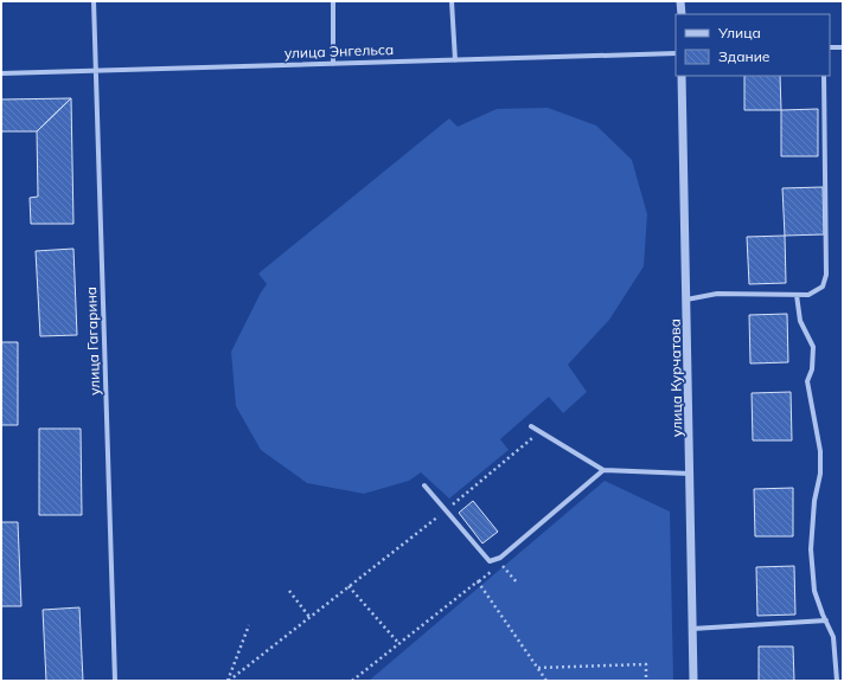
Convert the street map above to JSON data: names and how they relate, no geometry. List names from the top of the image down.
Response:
{
  "streets": {
    "street": ["улица Энгельса", "улица Гагарина", "улица Курчатова"]
  },
  "crossings": [
    ["улица Энгельса", "улица Гагарина"]
  ],
  "legend": ["Улица", "Здание"]
}
